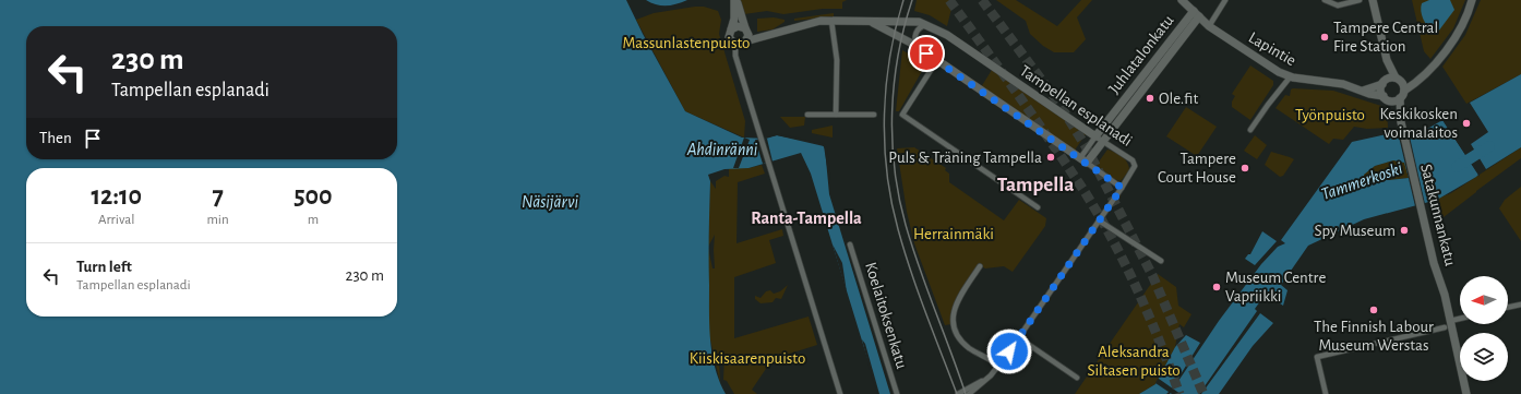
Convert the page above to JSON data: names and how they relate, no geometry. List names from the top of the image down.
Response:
{
  "streets": {
    "street": [
      "Lapintie",
      "Juhlatalonkatu",
      "Tampellan esplanadi",
      "Satakunnankatu",
      "Koelaitoksenkatu"
    ]
  },
  "crossings": [
    ["Lapintie", "Juhlatalonkatu"],
    ["Lapintie", "Satakunnankatu"],
    ["Juhlatalonkatu", "Tampellan esplanadi"]
  ],
  "districts": ["Tampella", "Ranta-Tampella"],
  "water": ["Ahdinränni", "Tammerkoski", "Näsijärvi"],
  "parks": [
    "Massunlastenpuisto",
    "Työnpuisto",
    "Herrainmäki",
    "Aleksandra Siltasen puisto",
    "Kiiskisaarenpuisto"
  ],
  "places": [
    "Tampere Central Fire Station",
    "Ole.fit",
    "Keskikosken voimalaitos",
    "Puls & Träning Tampella",
    "Tampere Court House",
    "Spy Museum",
    "Museum Centre Vapriikki",
    "The Finnish Labour Museum Werstas"
  ],
  "north": "left",
  "page": {
    "turn": ["230 m", "Tampellan esplanadi"],
    "then": "Then",
    "eta": [
      "12:10",
      "Arrival",
      "7",
      "min",
      "500",
      "m"
    ],
    "list": [
      {
        "name": "Turn left",
        "note": "Tampellan esplanadi",
        "value": "230 m"
      }
    ]
  }
}
